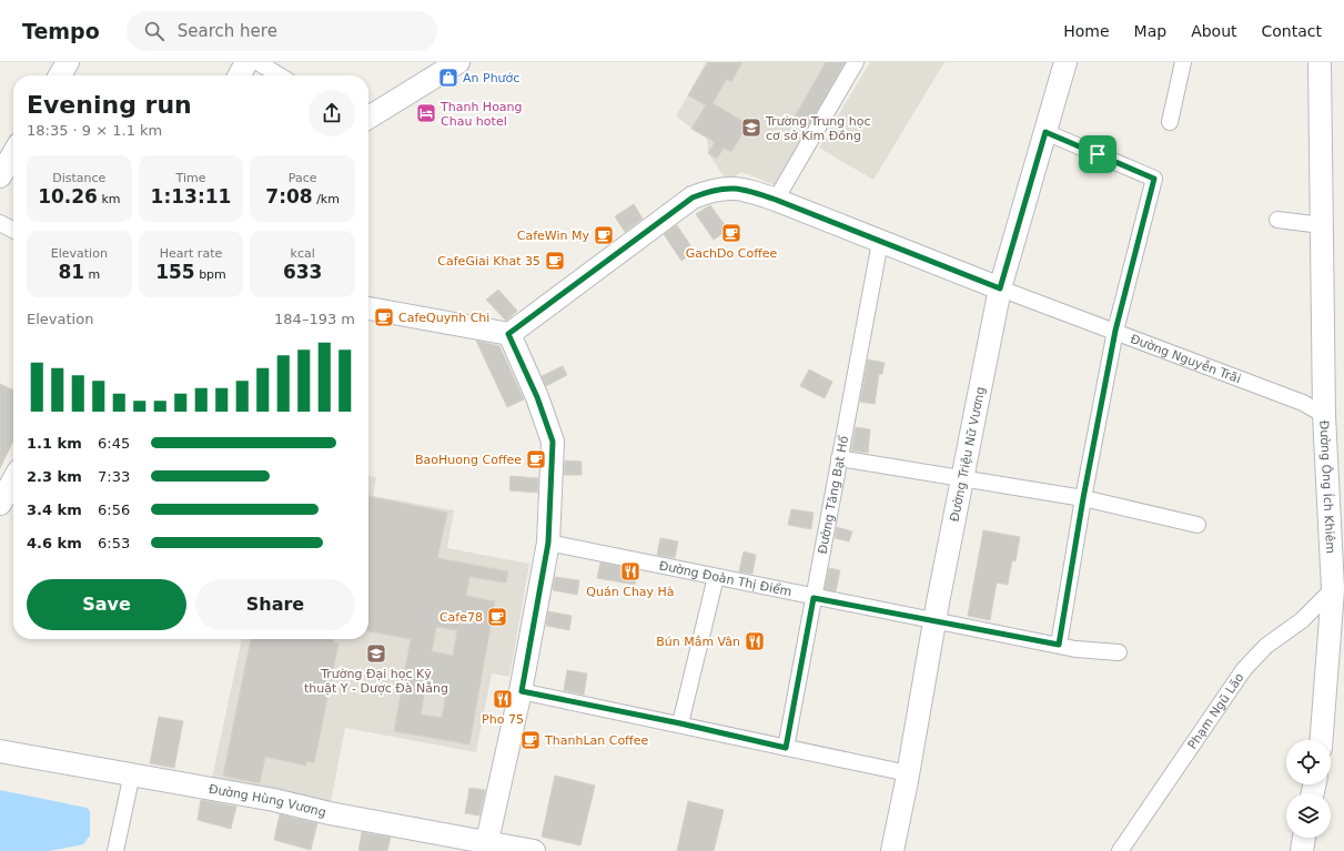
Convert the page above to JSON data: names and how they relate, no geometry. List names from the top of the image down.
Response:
{
  "streets": {
    "street": [
      "Đường Nguyễn Trãi",
      "Đường Triệu Nữ Vương",
      "Đường Ông Ích Khiêm",
      "Đường Tăng Bạt Hổ",
      "Đường Đoàn Thị Điểm",
      "Phạm Ngũ Lão",
      "Đường Hùng Vương"
    ]
  },
  "crossings": [
    ["Đường Nguyễn Trãi", "Đường Triệu Nữ Vương"],
    ["Đường Nguyễn Trãi", "Đường Ông Ích Khiêm"],
    ["Đường Nguyễn Trãi", "Đường Tăng Bạt Hổ"],
    ["Đường Triệu Nữ Vương", "Đường Đoàn Thị Điểm"],
    ["Đường Ông Ích Khiêm", "Phạm Ngũ Lão"],
    ["Đường Tăng Bạt Hổ", "Đường Đoàn Thị Điểm"]
  ],
  "places": {
    "shop": ["An Phước"],
    "hotel": ["Thanh Hoang Chau hotel"],
    "school or university": ["Trường Trung học cơ sở Kim Đồng", "Trường Đại học Kỹ thuật Y - Dược Đà Nẵng"],
    "cafe": [
      "GachDo Coffee",
      "CafeWin My",
      "CafeGiai Khat 35",
      "CafeQuynh Chi",
      "BaoHuong Coffee",
      "Cafe78",
      "ThanhLan Coffee"
    ],
    "restaurant": ["Quán Chay Hà", "Bún Mắm Vân", "Pho 75"]
  },
  "page": {
    "header": "Tempo",
    "search": "Search here",
    "nav": [
      "Home",
      "Map",
      "About",
      "Contact"
    ],
    "heading": ["Evening run", "18:35 · 9 × 1.1 km"],
    "stats": [
      ["Distance", "10.26 km"],
      ["Time", "1:13:11"],
      ["Pace", "7:08 /km"],
      ["Elevation", "81 m"],
      ["Heart rate", "155 bpm"],
      ["kcal", "633"]
    ],
    "chart": ["Elevation", "184–193 m"],
    "list": [
      {
        "name": "1.1 km",
        "note": "6:45"
      },
      {
        "name": "2.3 km",
        "note": "7:33"
      },
      {
        "name": "3.4 km",
        "note": "6:56"
      },
      {
        "name": "4.6 km",
        "note": "6:53"
      }
    ],
    "buttons": ["Save", "Share"]
  }
}
